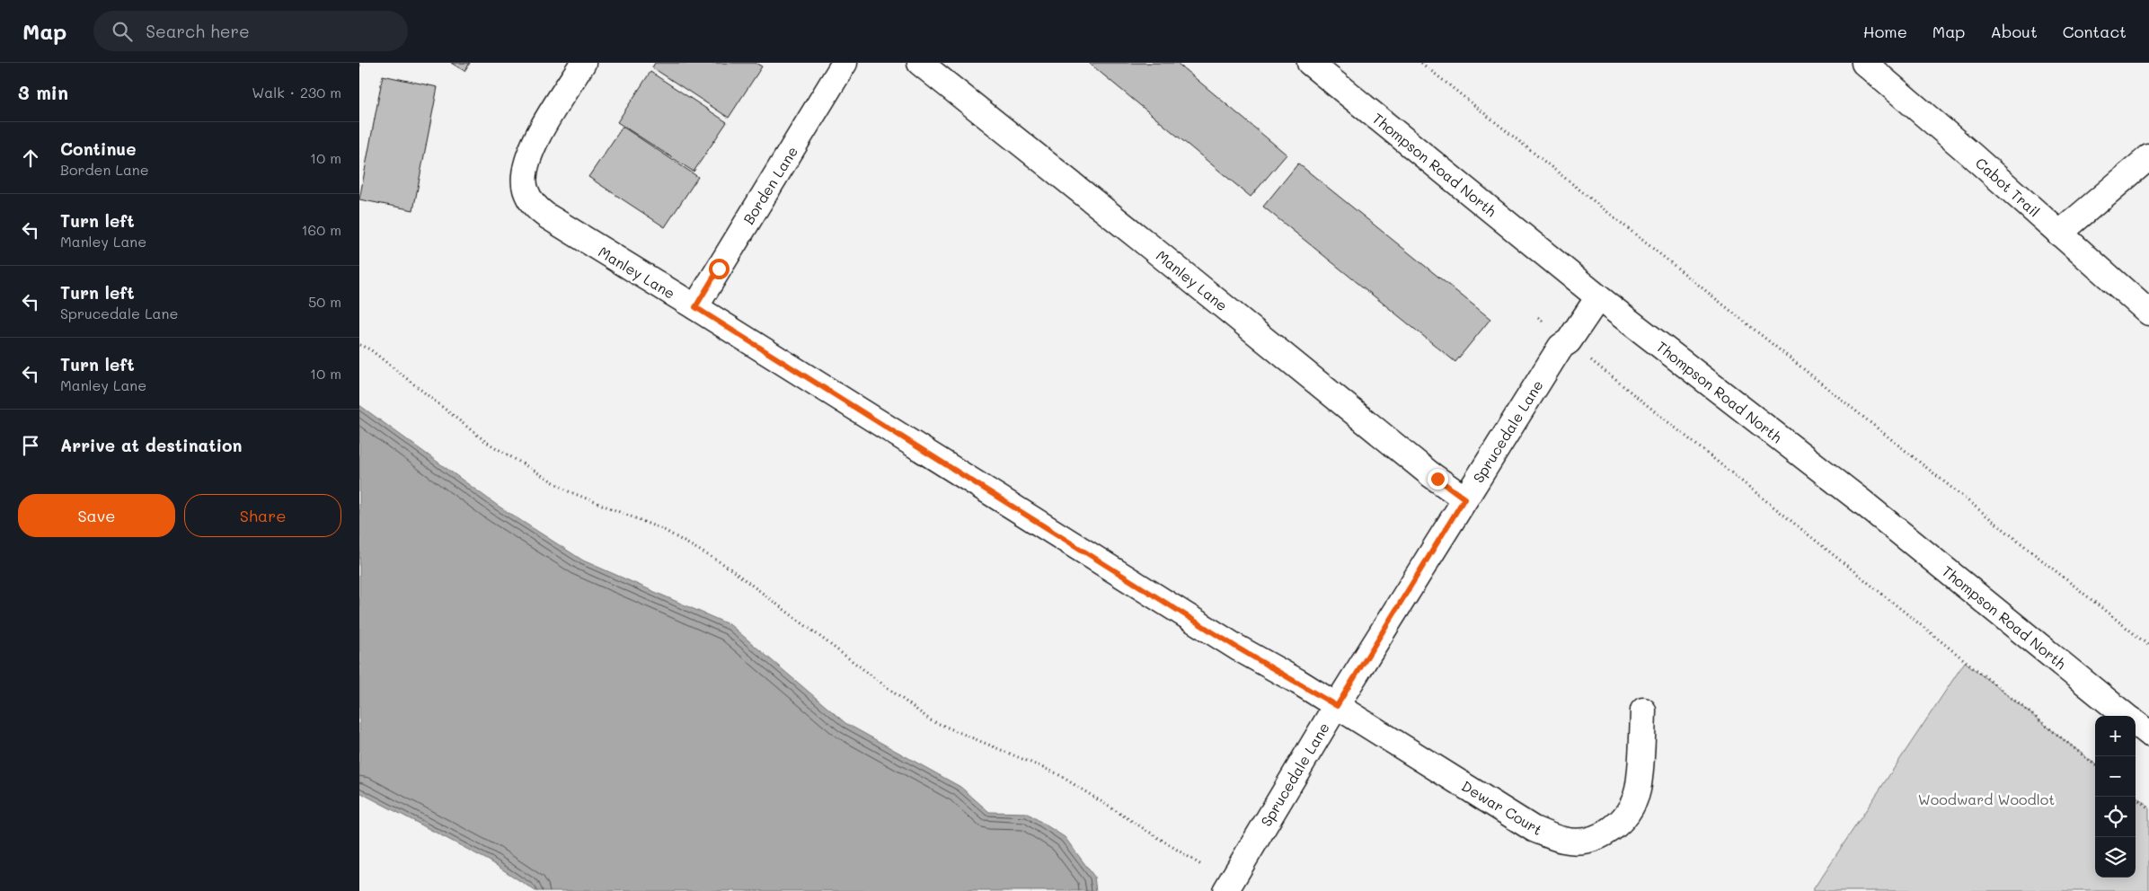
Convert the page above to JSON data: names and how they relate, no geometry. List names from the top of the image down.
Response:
{
  "streets": {
    "street": [
      "Thompson Road North",
      "Borden Lane",
      "Cabot Trail",
      "Manley Lane",
      "Sprucedale Lane",
      "Dewar Court"
    ]
  },
  "crossings": [
    ["Thompson Road North", "Sprucedale Lane"],
    ["Borden Lane", "Manley Lane"],
    ["Manley Lane", "Sprucedale Lane"],
    ["Manley Lane", "Dewar Court"],
    ["Sprucedale Lane", "Dewar Court"]
  ],
  "parks": ["Woodward Woodlot"],
  "page": {
    "header": "Map",
    "search": "Search here",
    "nav": [
      "Home",
      "Map",
      "About",
      "Contact"
    ],
    "heading": ["3 min", "Walk · 230 m"],
    "list": [
      ["Continue", "Borden Lane", "10 m"],
      ["Turn left", "Manley Lane", "160 m"],
      ["Turn left", "Sprucedale Lane", "50 m"],
      ["Turn left", "Manley Lane", "10 m"],
      "Arrive at destination"
    ],
    "buttons": ["Save", "Share"],
    "map_buttons": ["+", "−"]
  }
}
